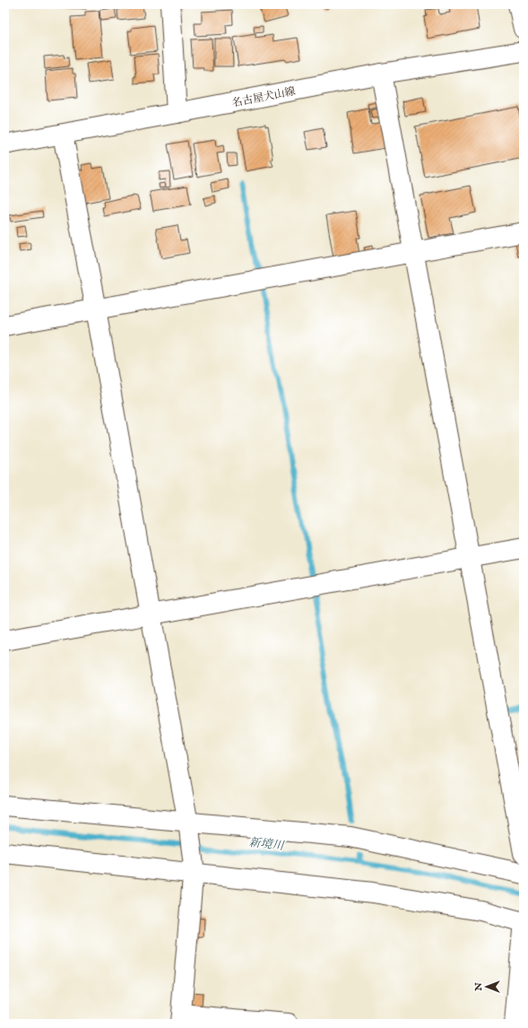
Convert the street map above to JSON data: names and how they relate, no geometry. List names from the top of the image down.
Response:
{
  "streets": {
    "street": ["名古屋犬山線"]
  },
  "water": ["新境川"],
  "north": "left"
}
